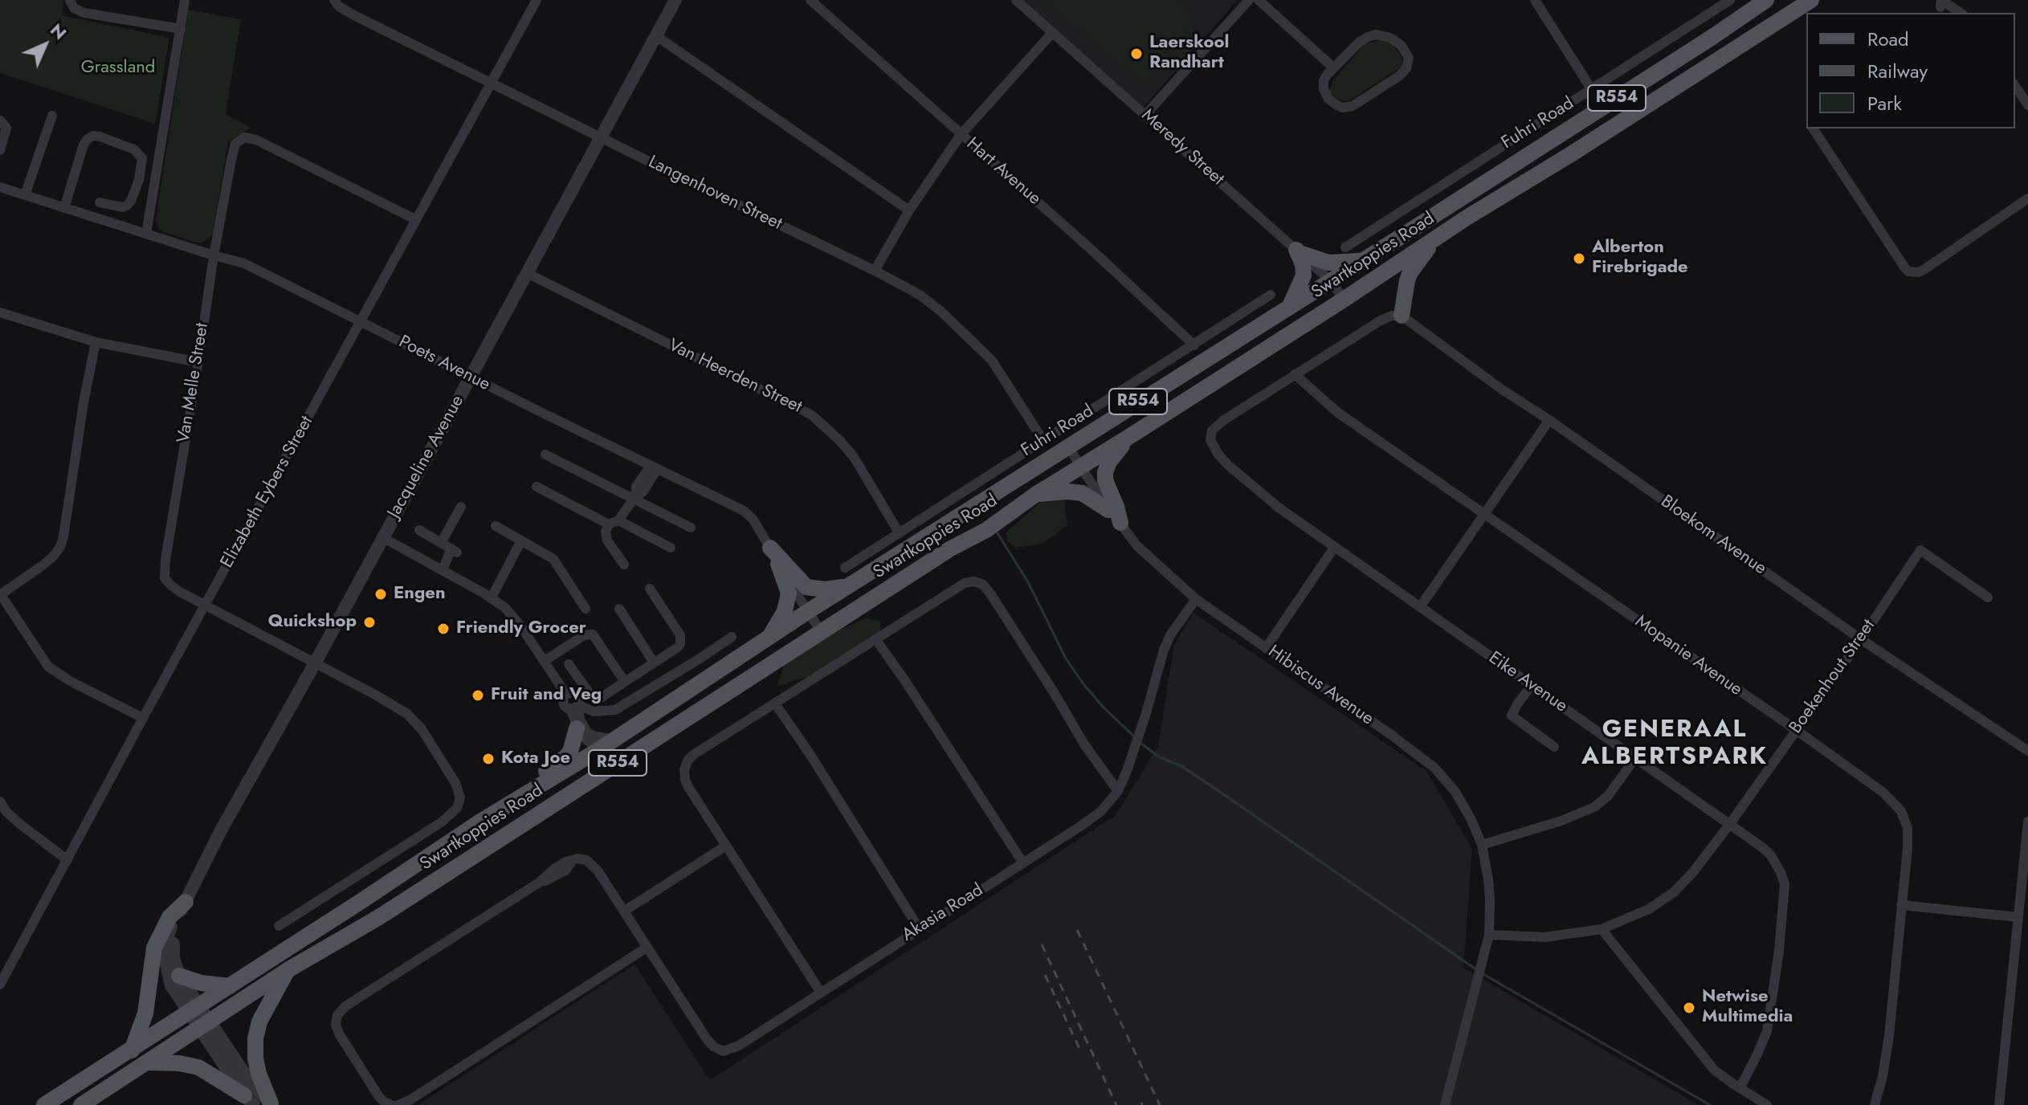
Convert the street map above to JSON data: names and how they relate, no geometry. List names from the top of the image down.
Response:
{
  "streets": {
    "main road": ["R554", "Swartkoppies Road"],
    "street": [
      "Fuhri Road",
      "Meredy Street",
      "Hart Avenue",
      "Langenhoven Street",
      "Poets Avenue",
      "Van Heerden Street",
      "Van Melle Street",
      "Jacqueline Avenue",
      "Elizabeth Eybers Street",
      "Bloekom Avenue",
      "Mopanie Avenue",
      "Boekenhout Street",
      "Eike Avenue",
      "Hibiscus Avenue",
      "Akasia Road"
    ]
  },
  "crossings": [
    ["Fuhri Road", "Hart Avenue"],
    ["Fuhri Road", "Langenhoven Street"],
    ["Fuhri Road", "Van Heerden Street"],
    ["Meredy Street", "Swartkoppies Road"],
    ["Langenhoven Street", "Jacqueline Avenue"],
    ["Langenhoven Street", "Elizabeth Eybers Street"],
    ["Swartkoppies Road", "Poets Avenue"],
    ["Swartkoppies Road", "Jacqueline Avenue"],
    ["Swartkoppies Road", "Hibiscus Avenue"],
    ["Poets Avenue", "Van Melle Street"],
    ["Poets Avenue", "Jacqueline Avenue"],
    ["Poets Avenue", "Elizabeth Eybers Street"],
    ["Van Heerden Street", "Jacqueline Avenue"],
    ["Van Melle Street", "Jacqueline Avenue"],
    ["Van Melle Street", "Elizabeth Eybers Street"],
    ["Bloekom Avenue", "Boekenhout Street"],
    ["Mopanie Avenue", "Boekenhout Street"],
    ["Mopanie Avenue", "Eike Avenue"],
    ["Boekenhout Street", "Eike Avenue"],
    ["Boekenhout Street", "Hibiscus Avenue"],
    ["Hibiscus Avenue", "Akasia Road"]
  ],
  "districts": ["GENERAAL ALBERTSPARK"],
  "parks": ["Grassland"],
  "places": [
    "Laerskool Randhart",
    "Alberton Firebrigade",
    "Engen",
    "Quickshop",
    "Friendly Grocer",
    "Fruit and Veg",
    "Kota Joe",
    "Netwise Multimedia"
  ],
  "legend": ["Road", "Railway", "Park"],
  "north": "top right"
}
